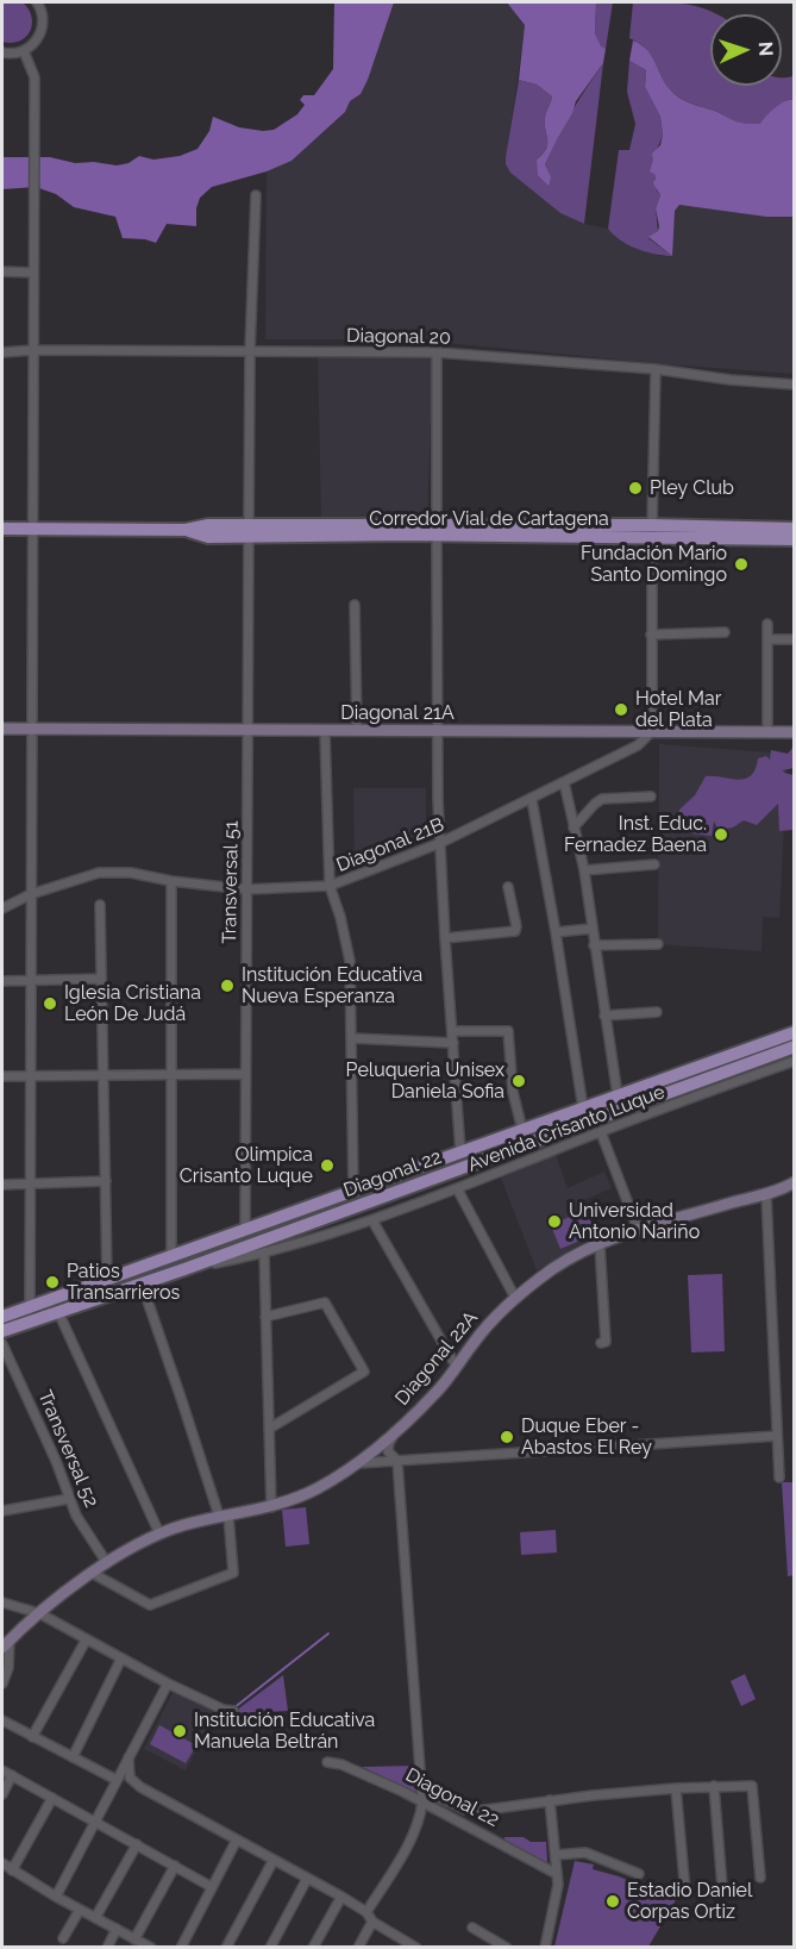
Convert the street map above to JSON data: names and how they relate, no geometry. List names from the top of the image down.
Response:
{
  "streets": {
    "main road": ["Corredor Vial de Cartagena", "Diagonal 22"],
    "street": [
      "Diagonal 20",
      "Diagonal 21A",
      "Diagonal 21B",
      "Transversal 51",
      "Avenida Crisanto Luque",
      "Diagonal 22A",
      "Transversal 52"
    ]
  },
  "crossings": [
    ["Diagonal 20", "Transversal 51"],
    ["Corredor Vial de Cartagena", "Transversal 51"],
    ["Diagonal 21A", "Diagonal 21B"],
    ["Diagonal 21A", "Transversal 51"],
    ["Diagonal 21B", "Transversal 51"],
    ["Transversal 51", "Diagonal 22"],
    ["Avenida Crisanto Luque", "Diagonal 22"],
    ["Diagonal 22A", "Transversal 52"]
  ],
  "places": [
    "Pley Club",
    "Fundación Mario Santo Domingo",
    "Hotel Mar del Plata",
    "Inst. Educ. Fernadez Baena",
    "Institución Educativa Nueva Esperanza",
    "Iglesia Cristiana León De Judá",
    "Peluqueria Unisex Daniela Sofia",
    "Olimpica Crisanto Luque",
    "Universidad Antonio Nariño",
    "Patios Transarrieros",
    "Duque Eber - Abastos El Rey",
    "Institución Educativa Manuela Beltrán",
    "Estadio Daniel Corpas Ortiz"
  ],
  "north": "right"
}
